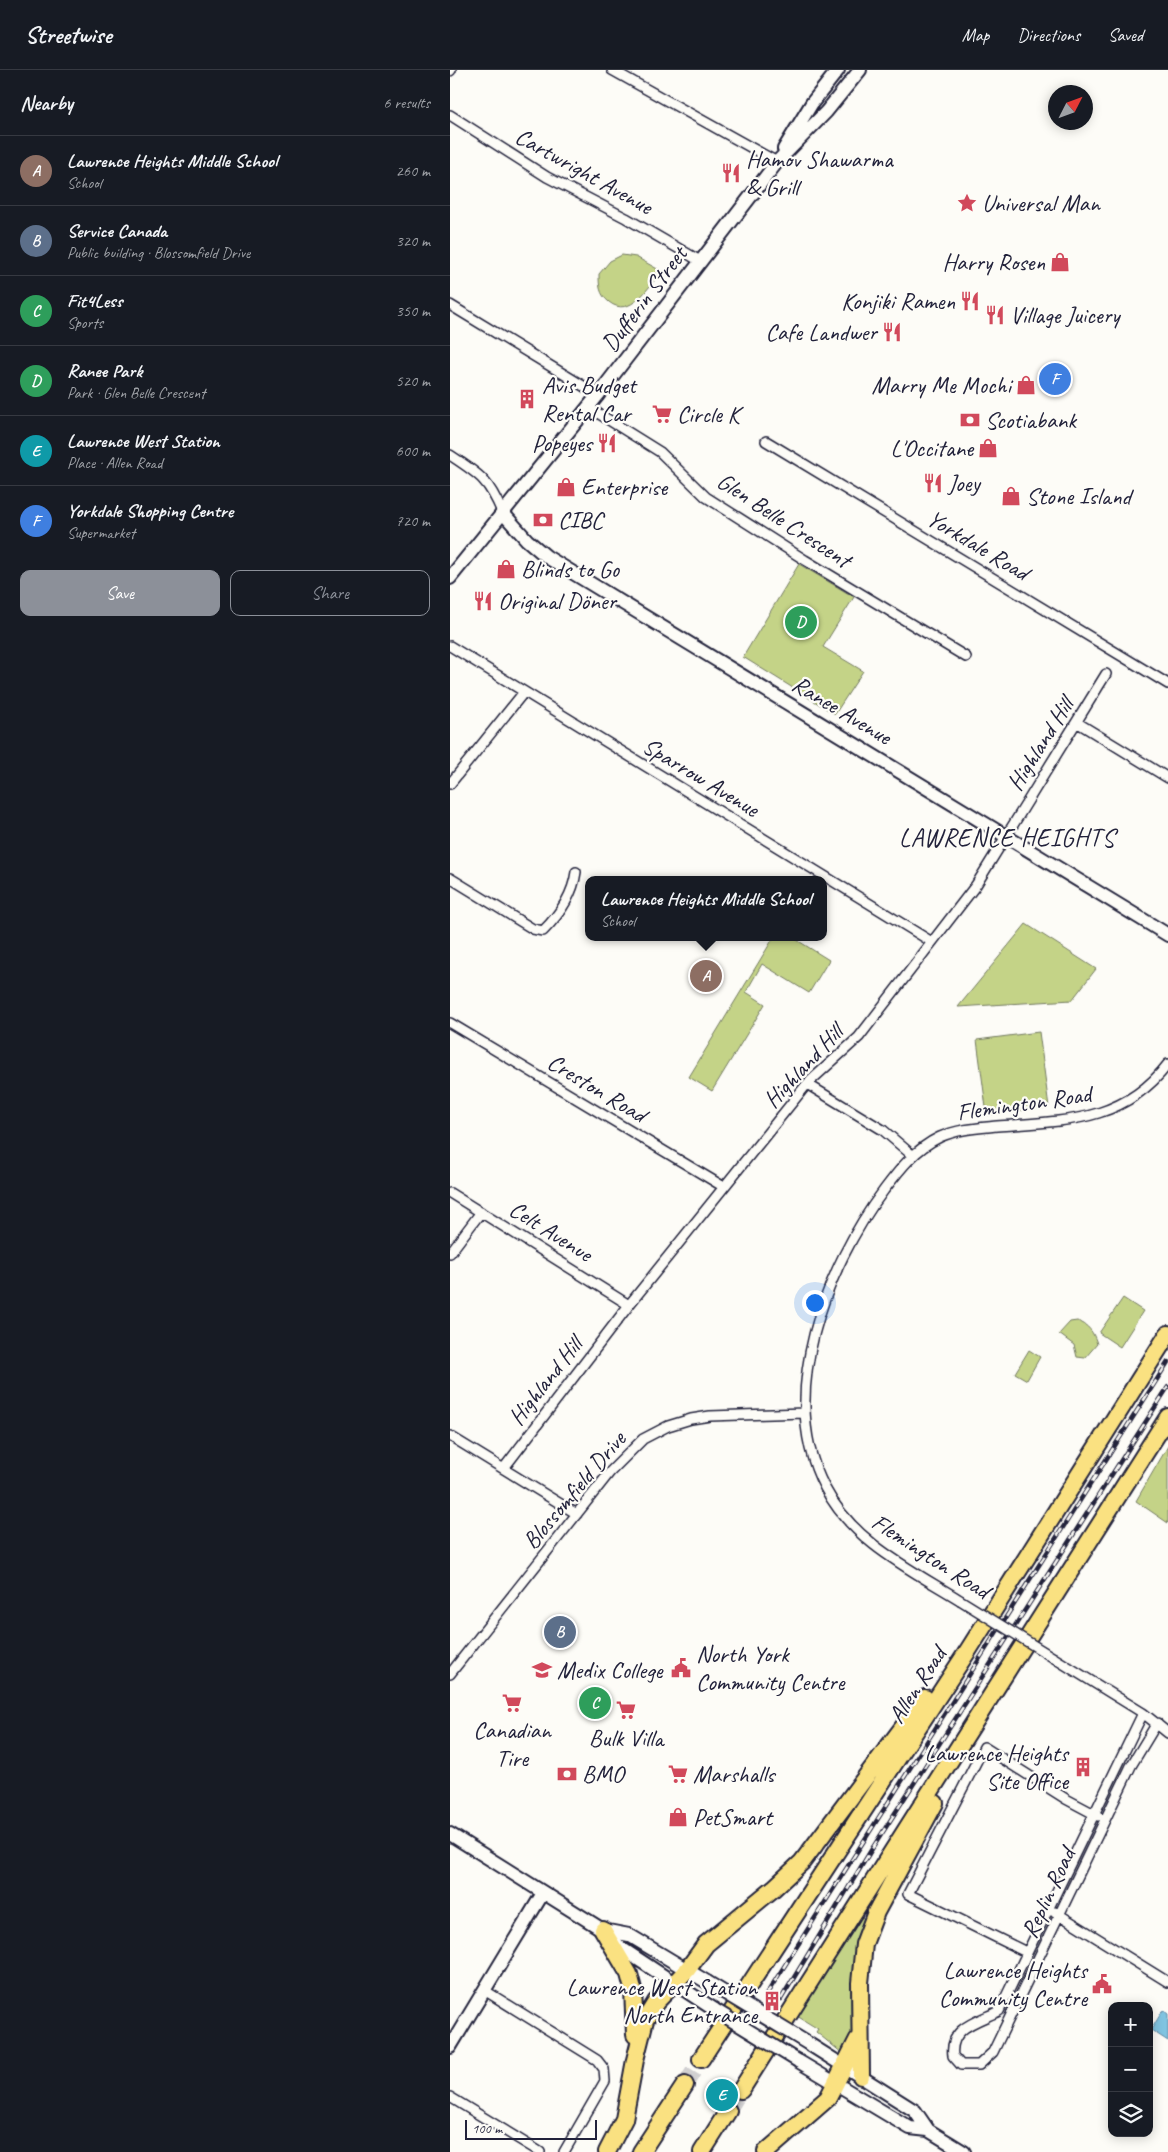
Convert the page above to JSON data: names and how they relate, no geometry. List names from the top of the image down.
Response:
{
  "streets": {
    "highway": ["Allen Road"],
    "main road": ["Dufferin Street", "Ranee Avenue"],
    "street": [
      "Cartwright Avenue",
      "Glen Belle Crescent",
      "Yorkdale Road",
      "Highland Hill",
      "Sparrow Avenue",
      "Creston Road",
      "Flemington Road",
      "Celt Avenue",
      "Blossomfield Drive",
      "Replin Road"
    ]
  },
  "crossings": [
    ["Cartwright Avenue", "Dufferin Street"],
    ["Dufferin Street", "Glen Belle Crescent"],
    ["Dufferin Street", "Ranee Avenue"],
    ["Ranee Avenue", "Highland Hill"],
    ["Highland Hill", "Sparrow Avenue"],
    ["Highland Hill", "Creston Road"],
    ["Highland Hill", "Celt Avenue"],
    ["Flemington Road", "Blossomfield Drive"],
    ["Flemington Road", "Replin Road"]
  ],
  "districts": ["LAWRENCE HEIGHTS"],
  "places": {
    "restaurant": [
      "Hamov Shawarma & Grill",
      "Konjiki Ramen",
      "Village Juicery",
      "Cafe Landwer",
      "Popeyes",
      "Joey",
      "Original Döner"
    ],
    "place": ["Universal Man"],
    "shop": [
      "Harry Rosen",
      "Marry Me Mochi",
      "L'Occitane",
      "Enterprise",
      "Stone Island",
      "Blinds to Go",
      "PetSmart"
    ],
    "building": ["Avis Budget Rental Car", "Lawrence Heights Site Office", "Lawrence West Station North Entrance"],
    "supermarket": [
      "Circle K",
      "Canadian Tire",
      "Bulk Villa",
      "Marshalls"
    ],
    "bank": ["Scotiabank", "CIBC", "BMO"],
    "public building": ["North York Community Centre", "Lawrence Heights Community Centre"],
    "school or university": ["Medix College"]
  },
  "scale_bar": "100 m",
  "north": "top right",
  "page": {
    "header": "Streetwise",
    "nav": ["Map", "Directions", "Saved"],
    "heading": ["Nearby", "6 results"],
    "list": [
      {
        "mark": "A",
        "name": "Lawrence Heights Middle School",
        "note": "School",
        "value": "260 m"
      },
      {
        "mark": "B",
        "name": "Service Canada",
        "note": "Public building · Blossomfield Drive",
        "value": "320 m"
      },
      {
        "mark": "C",
        "name": "Fit4Less",
        "note": "Sports",
        "value": "350 m"
      },
      {
        "mark": "D",
        "name": "Ranee Park",
        "note": "Park · Glen Belle Crescent",
        "value": "520 m"
      },
      {
        "mark": "E",
        "name": "Lawrence West Station",
        "note": "Place · Allen Road",
        "value": "600 m"
      },
      {
        "mark": "F",
        "name": "Yorkdale Shopping Centre",
        "note": "Supermarket",
        "value": "720 m"
      }
    ],
    "pins": [
      "F",
      "D",
      "A",
      "B",
      "C",
      "E"
    ],
    "buttons": ["Save", "Share"],
    "popup": ["Lawrence Heights Middle School", "School"],
    "map_buttons": ["+", "−"],
    "scale": "100 m"
  }
}
